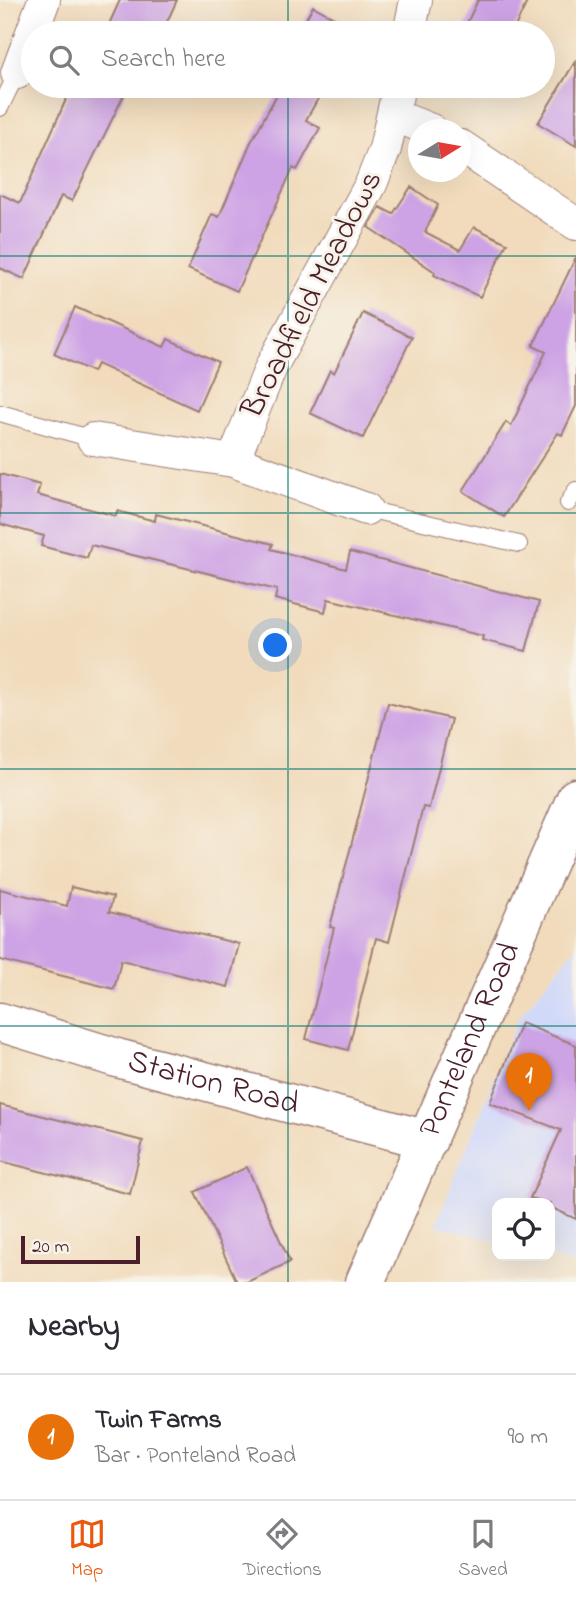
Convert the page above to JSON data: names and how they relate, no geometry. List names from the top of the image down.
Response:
{
  "streets": {
    "main road": ["Ponteland Road", "Station Road"],
    "street": ["Broadfield Meadows"]
  },
  "crossings": [
    ["Ponteland Road", "Station Road"]
  ],
  "scale_bar": "20 m",
  "north": "right",
  "page": {
    "search": "Search here",
    "pins": "1",
    "scale": "20 m",
    "heading": "Nearby",
    "list": [
      {
        "mark": "1",
        "name": "Twin Farms",
        "note": "Bar · Ponteland Road",
        "value": "90 m"
      }
    ],
    "nav": ["Map", "Directions", "Saved"]
  }
}
